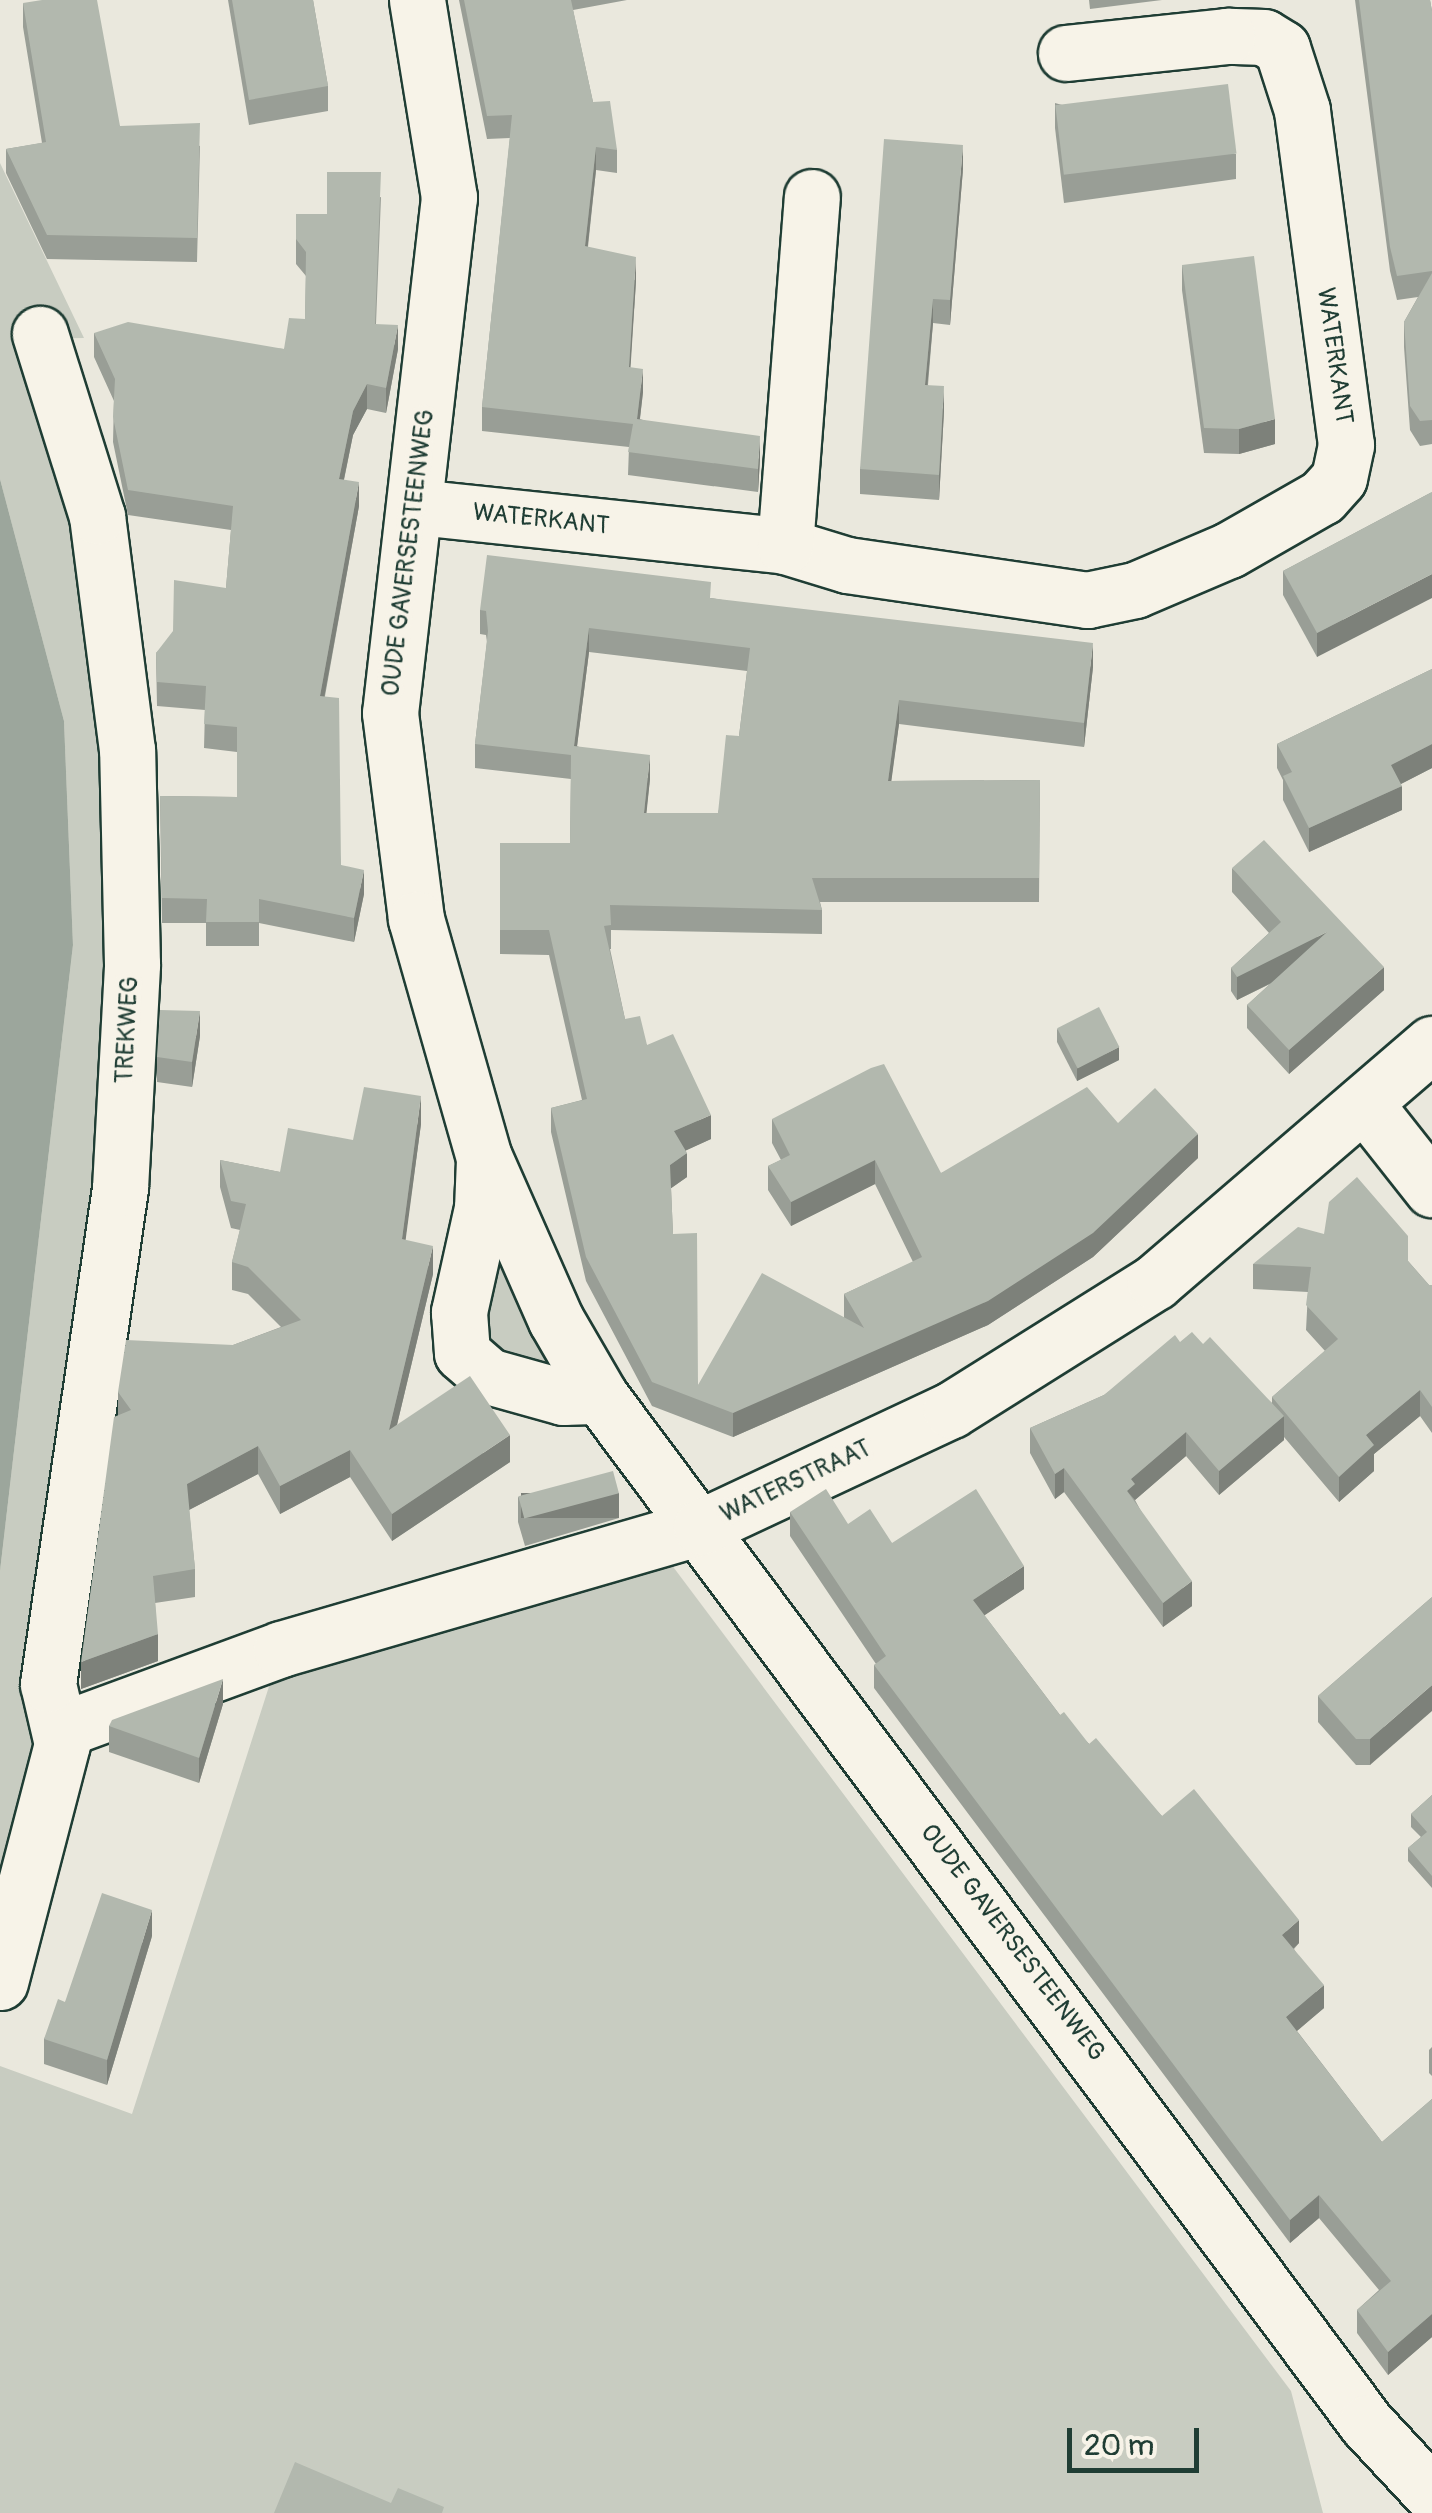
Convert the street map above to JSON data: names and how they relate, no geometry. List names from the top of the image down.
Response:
{
  "streets": {
    "street": [
      "WATERKANT",
      "OUDE GAVERSESTEENWEG",
      "TREKWEG",
      "WATERSTRAAT"
    ]
  },
  "crossings": [
    ["WATERKANT", "OUDE GAVERSESTEENWEG"],
    ["OUDE GAVERSESTEENWEG", "WATERSTRAAT"],
    ["TREKWEG", "WATERSTRAAT"]
  ],
  "scale_bar": "20 m"
}
